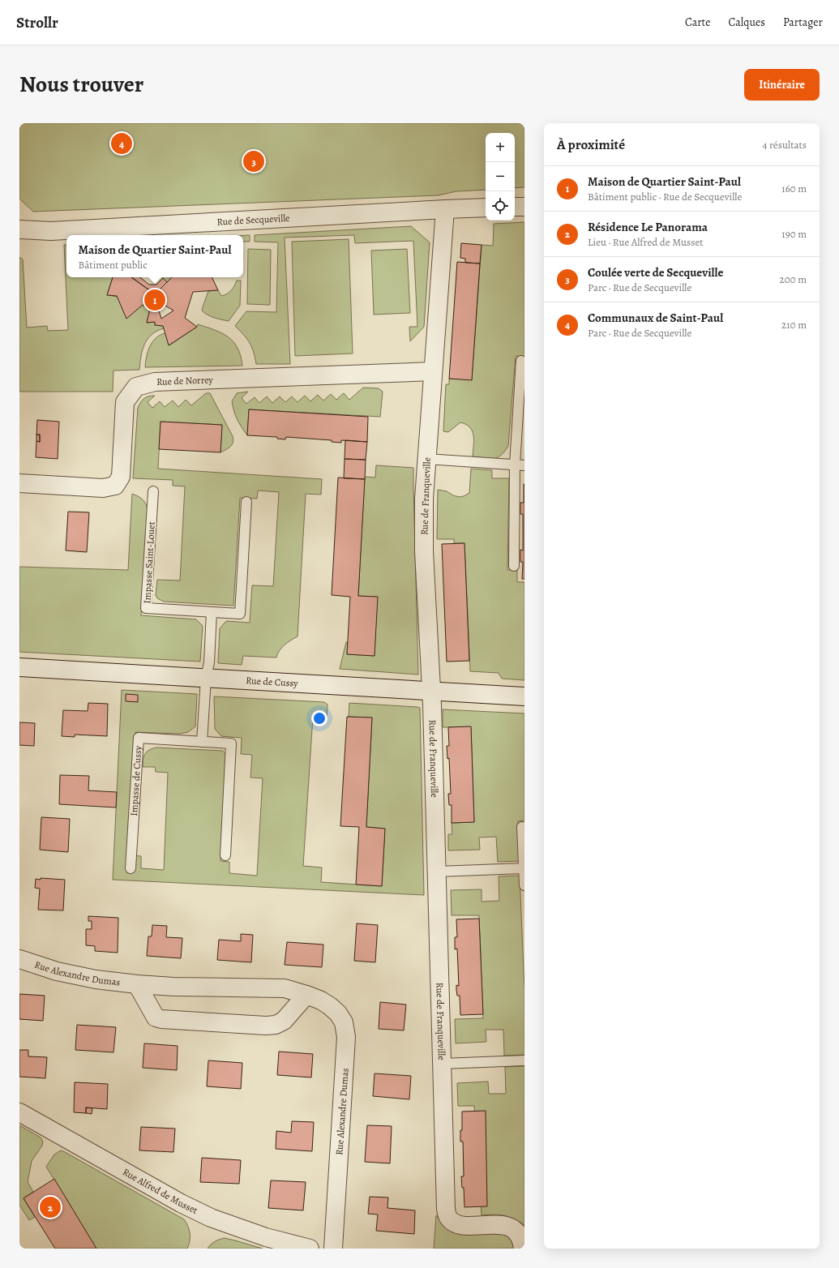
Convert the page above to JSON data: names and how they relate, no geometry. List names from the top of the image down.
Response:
{
  "streets": {
    "street": [
      "Rue de Secqueville",
      "Rue de Norrey",
      "Rue de Franqueville",
      "Rue de Cussy",
      "Rue Alexandre Dumas",
      "Rue Alfred de Musset"
    ],
    "lane": ["Impasse Saint-Louet", "Impasse de Cussy"]
  },
  "crossings": [
    ["Rue de Secqueville", "Rue de Franqueville"],
    ["Rue de Norrey", "Rue de Franqueville"],
    ["Rue de Franqueville", "Rue de Cussy"]
  ],
  "page": {
    "header": "Strollr",
    "nav": ["Carte", "Calques", "Partager"],
    "title": "Nous trouver",
    "buttons": "Itinéraire",
    "heading": ["À proximité", "4 résultats"],
    "pins": [
      "4",
      "3",
      "1",
      "2"
    ],
    "map_buttons": ["+", "−"],
    "list": [
      {
        "mark": "1",
        "name": "Maison de Quartier Saint-Paul",
        "note": "Bâtiment public · Rue de Secqueville",
        "value": "160 m"
      },
      {
        "mark": "2",
        "name": "Résidence Le Panorama",
        "note": "Lieu · Rue Alfred de Musset",
        "value": "190 m"
      },
      {
        "mark": "3",
        "name": "Coulée verte de Secqueville",
        "note": "Parc · Rue de Secqueville",
        "value": "200 m"
      },
      {
        "mark": "4",
        "name": "Communaux de Saint-Paul",
        "note": "Parc · Rue de Secqueville",
        "value": "210 m"
      }
    ],
    "popup": ["Maison de Quartier Saint-Paul", "Bâtiment public"]
  }
}
